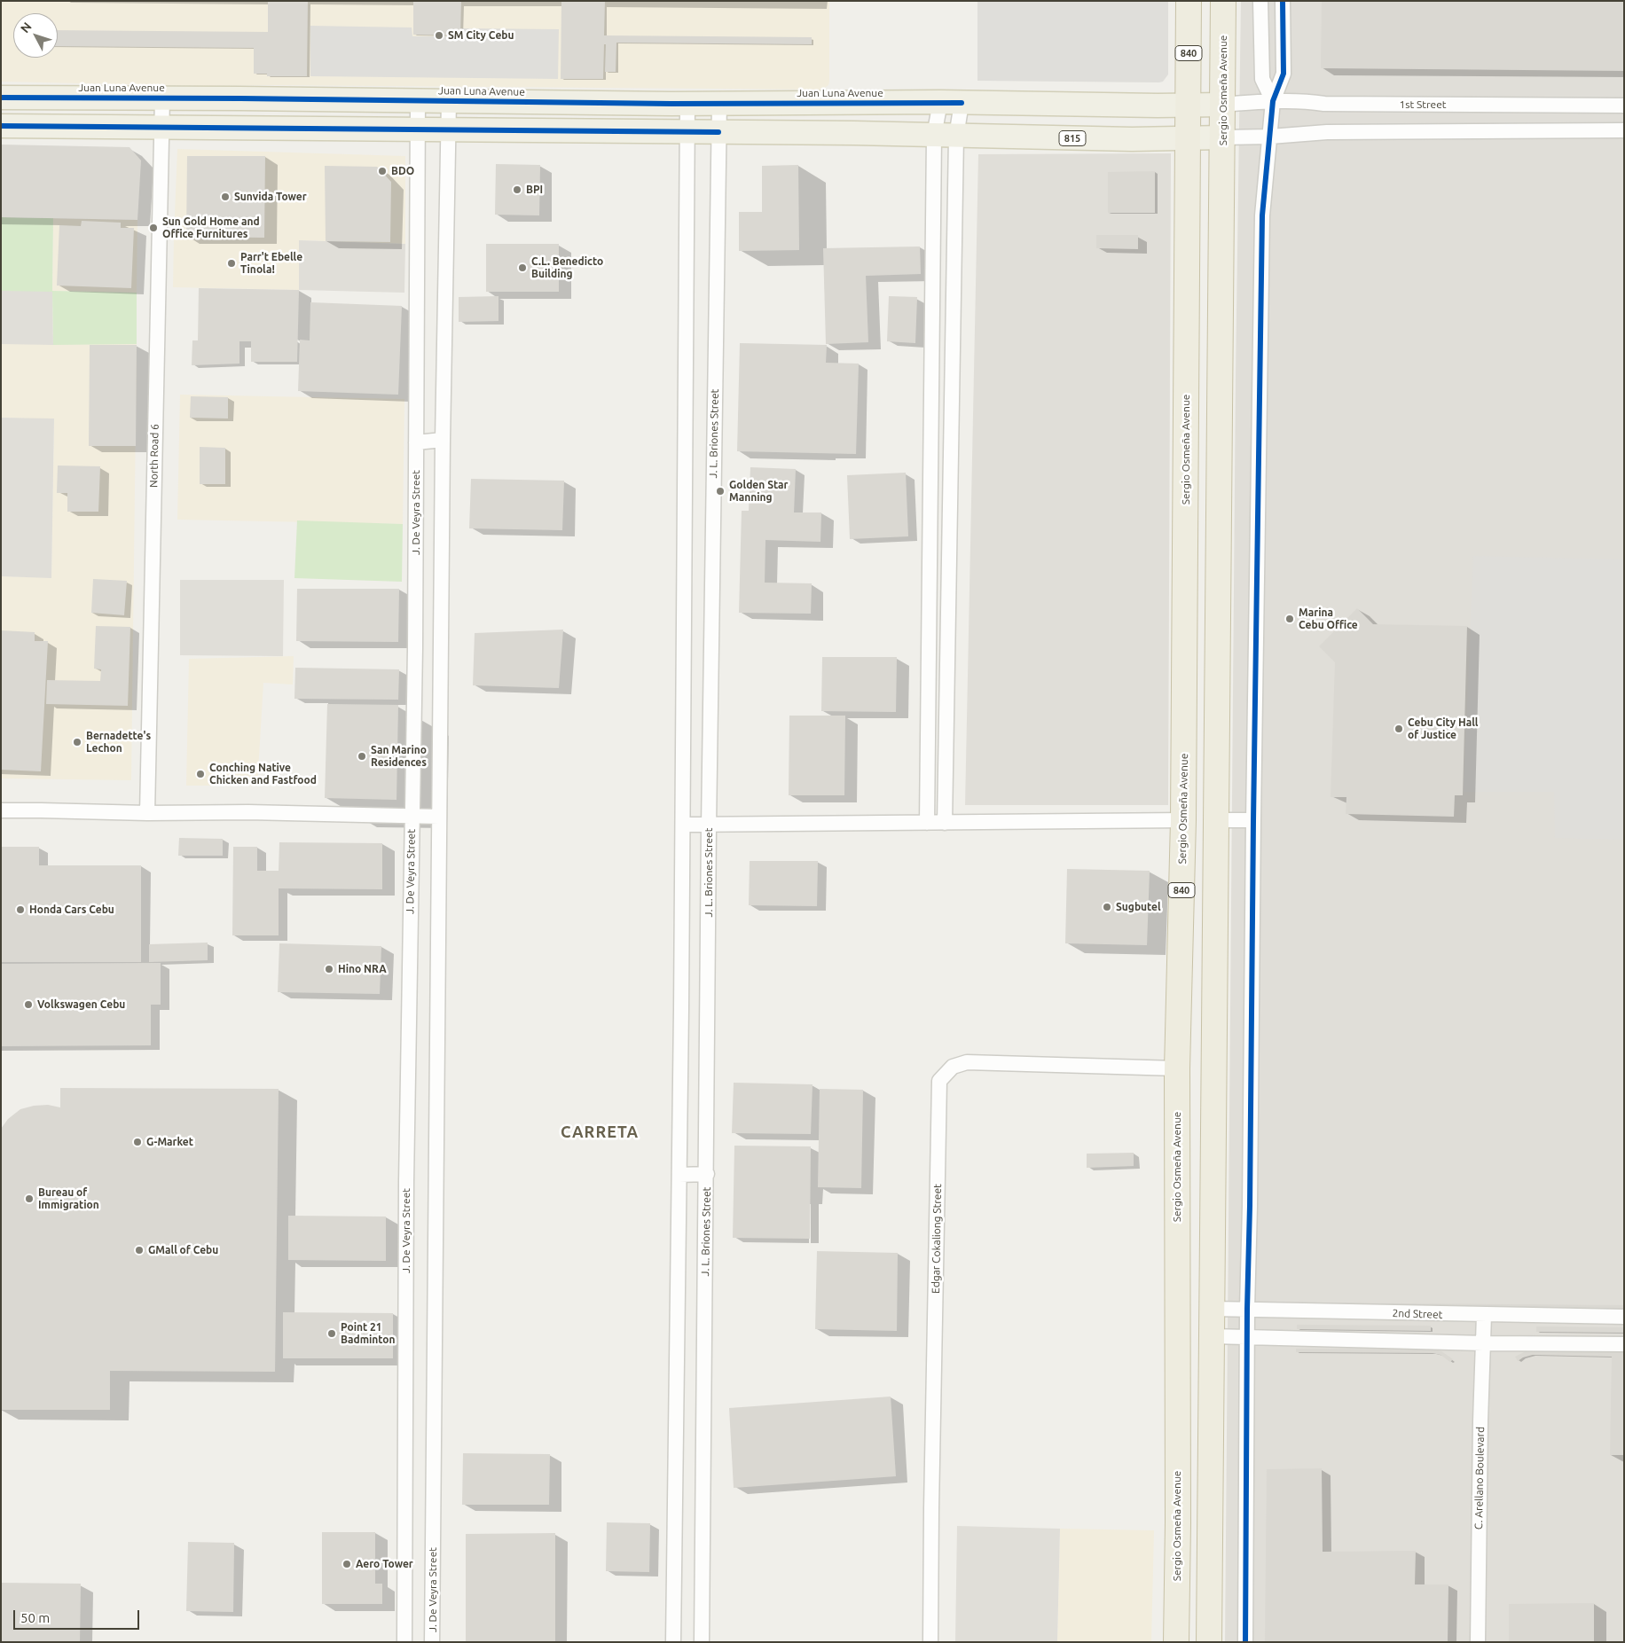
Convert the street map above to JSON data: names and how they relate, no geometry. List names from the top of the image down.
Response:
{
  "streets": {
    "highway": ["840", "Sergio Osmeña Avenue"],
    "main road": ["Juan Luna Avenue", "815"],
    "street": [
      "1st Street",
      "J. L. Briones Street",
      "North Road 6",
      "J. De Veyra Street",
      "Edgar Cokaliong Street",
      "2nd Street",
      "C. Arellano Boulevard"
    ]
  },
  "crossings": [
    ["Juan Luna Avenue", "Sergio Osmeña Avenue"],
    ["Juan Luna Avenue", "1st Street"],
    ["Juan Luna Avenue", "J. L. Briones Street"],
    ["Juan Luna Avenue", "North Road 6"],
    ["Juan Luna Avenue", "J. De Veyra Street"],
    ["Sergio Osmeña Avenue", "1st Street"],
    ["Sergio Osmeña Avenue", "815"],
    ["Sergio Osmeña Avenue", "Edgar Cokaliong Street"],
    ["Sergio Osmeña Avenue", "2nd Street"],
    ["815", "J. L. Briones Street"],
    ["815", "North Road 6"],
    ["815", "J. De Veyra Street"],
    ["2nd Street", "C. Arellano Boulevard"]
  ],
  "districts": ["CARRETA"],
  "places": [
    "SM City Cebu",
    "BDO",
    "BPI",
    "Sunvida Tower",
    "Sun Gold Home and Office Furnitures",
    "Parr't Ebelle Tinola!",
    "C.L. Benedicto Building",
    "Golden Star Manning",
    "Marina Cebu Office",
    "Cebu City Hall of Justice",
    "Bernadette's Lechon",
    "San Marino Residences",
    "Conching Native Chicken and Fastfood",
    "Sugbutel",
    "Honda Cars Cebu",
    "Hino NRA",
    "Volkswagen Cebu",
    "G-Market",
    "Bureau of Immigration",
    "GMall of Cebu",
    "Point 21 Badminton",
    "Aero Tower"
  ],
  "scale_bar": "50 m",
  "north": "top left"
}
